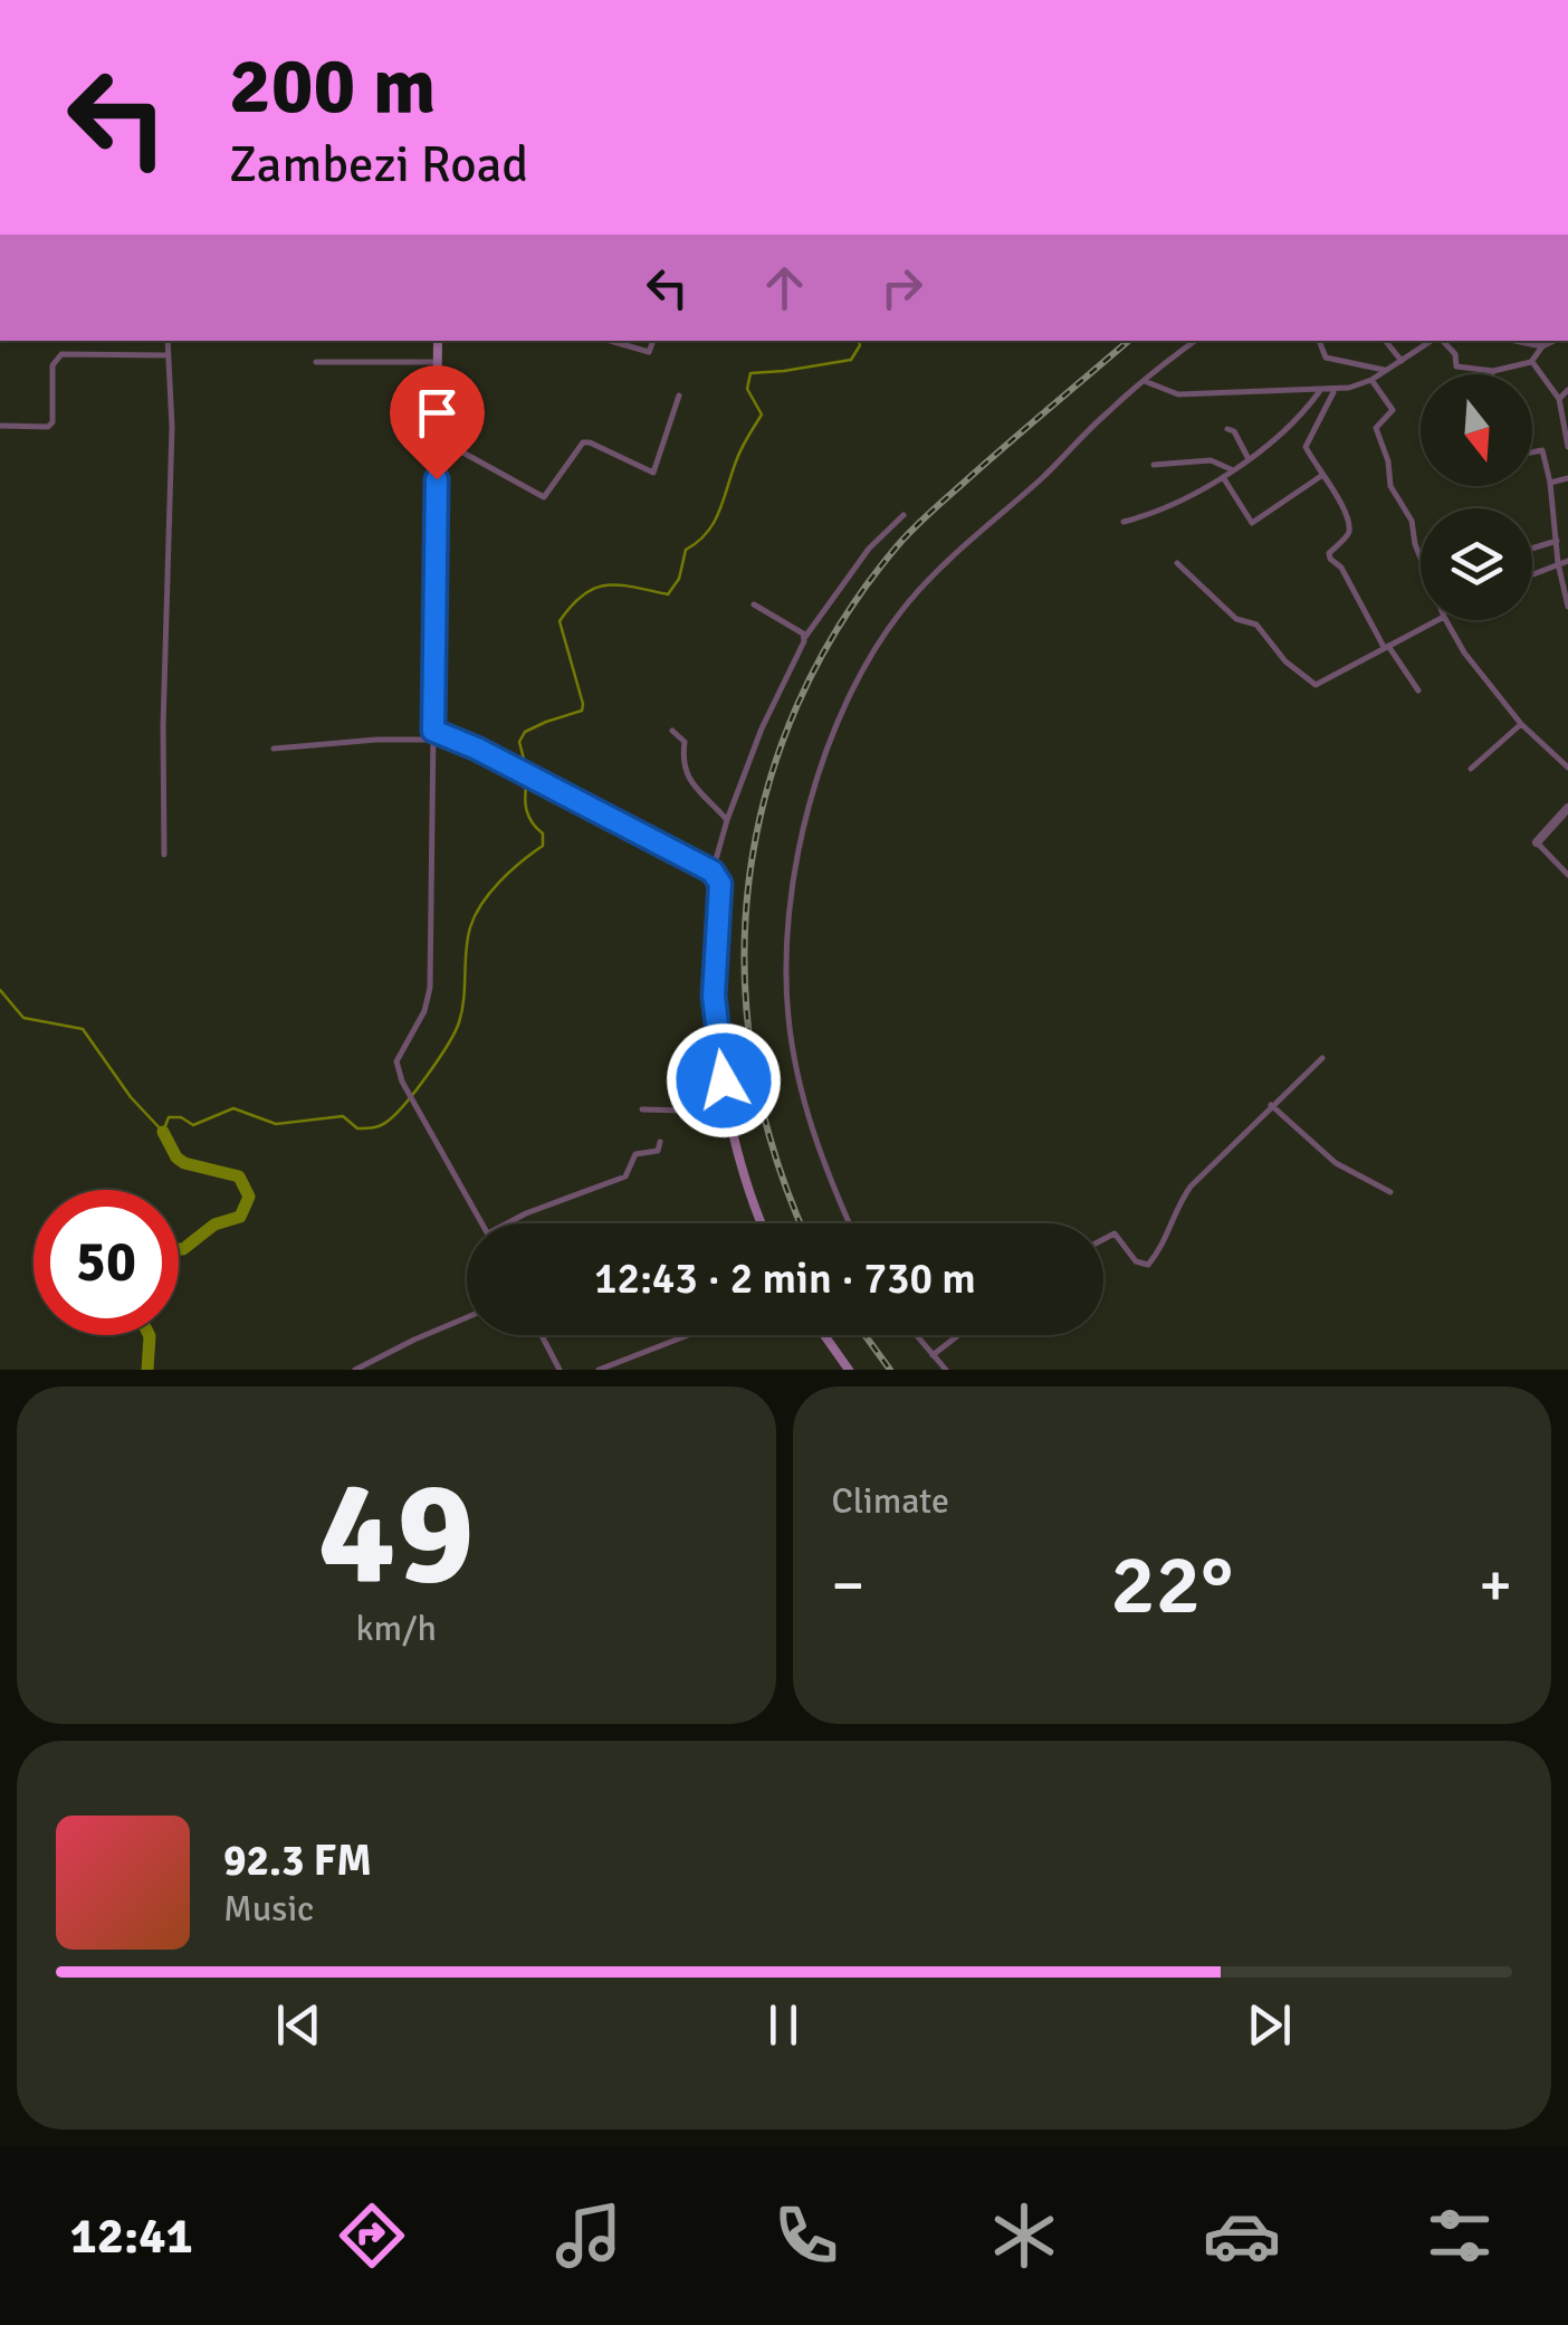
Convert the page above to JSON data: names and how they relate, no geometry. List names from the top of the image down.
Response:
{
  "north": "bottom",
  "page": {
    "turn": ["200 m", "Zambezi Road"],
    "limit": "50",
    "trip": "12:43 · 2 min · 730 m",
    "tile": [
      ["49", "km/h"],
      "Climate"
    ],
    "heat": ["−", "22°", "+"],
    "song": ["92.3 FM", "Music"],
    "tabs": "12:41"
  }
}
